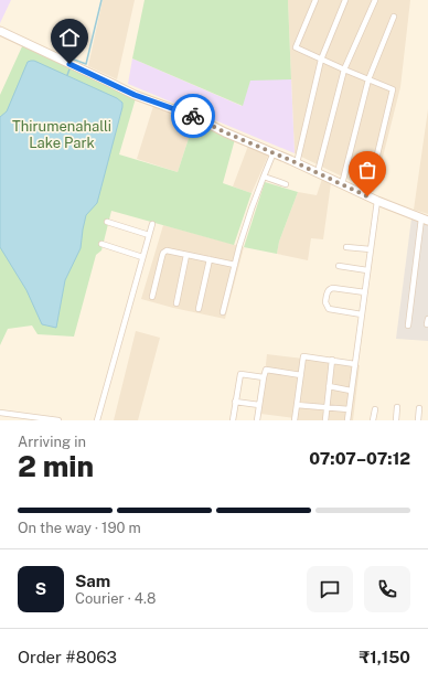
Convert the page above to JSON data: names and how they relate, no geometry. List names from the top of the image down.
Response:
{
  "parks": ["Thirumenahalli Lake Park"],
  "page": {
    "heading": ["2 min", "Arriving in", "07:07–07:12"],
    "panel": [
      "Sam",
      "Courier · 4.8",
      "Order #8063",
      "₹1,150"
    ],
    "bar": "On the way · 190 m",
    "round": "S"
  }
}
